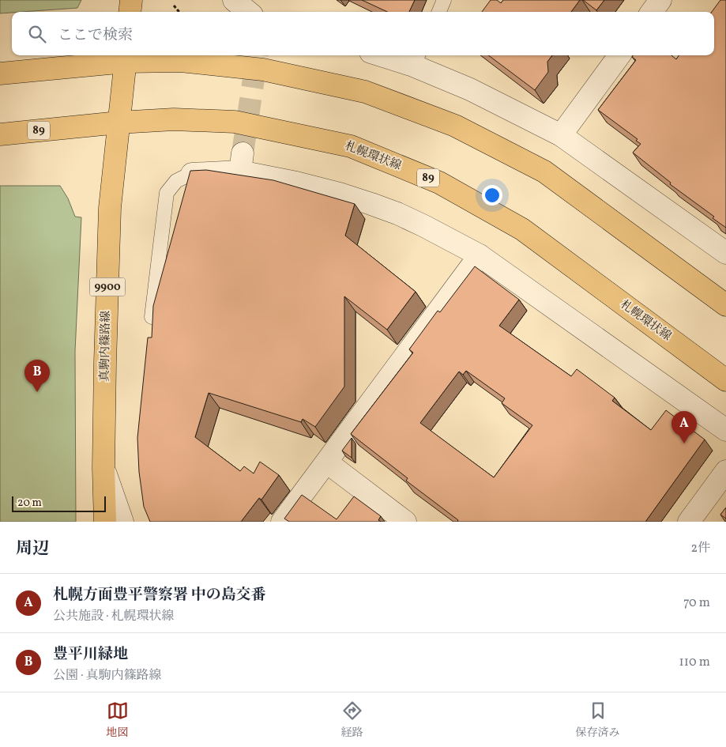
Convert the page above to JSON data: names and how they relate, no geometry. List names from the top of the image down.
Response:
{
  "streets": {
    "main road": [
      "89",
      "札幌環状線",
      "9900",
      "真駒内篠路線"
    ]
  },
  "crossings": [
    ["札幌環状線", "真駒内篠路線"]
  ],
  "scale_bar": "20 m",
  "page": {
    "search": "ここで検索",
    "pins": ["B", "A"],
    "scale": "20 m",
    "heading": ["周辺", "2件"],
    "list": [
      {
        "mark": "A",
        "name": "札幌方面豊平警察署 中の島交番",
        "note": "公共施設 · 札幌環状線",
        "value": "70 m"
      },
      {
        "mark": "B",
        "name": "豊平川緑地",
        "note": "公園 · 真駒内篠路線",
        "value": "110 m"
      }
    ],
    "nav": ["地図", "経路", "保存済み"]
  }
}
